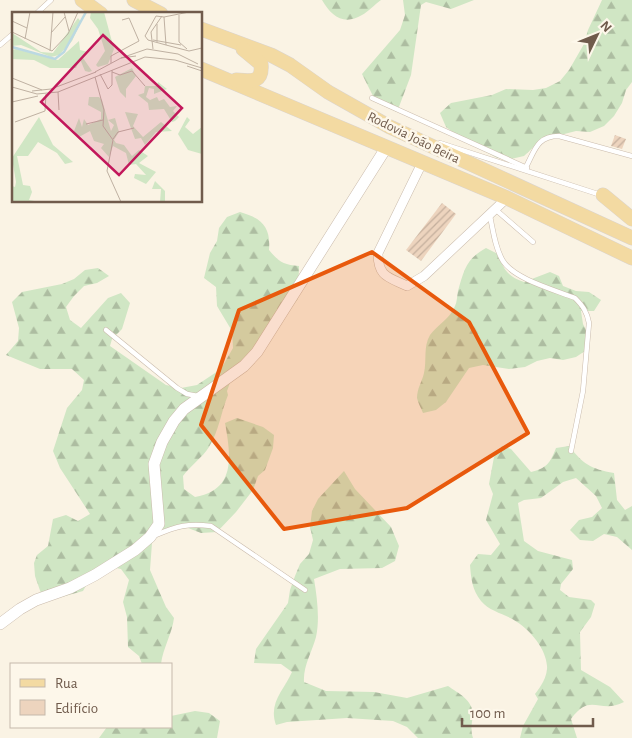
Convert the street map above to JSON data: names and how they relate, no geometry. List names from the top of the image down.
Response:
{
  "streets": {
    "main road": ["Rodovia João Beira"]
  },
  "legend": ["Rua", "Edifício"],
  "scale_bar": "100 m",
  "north": "top right"
}
